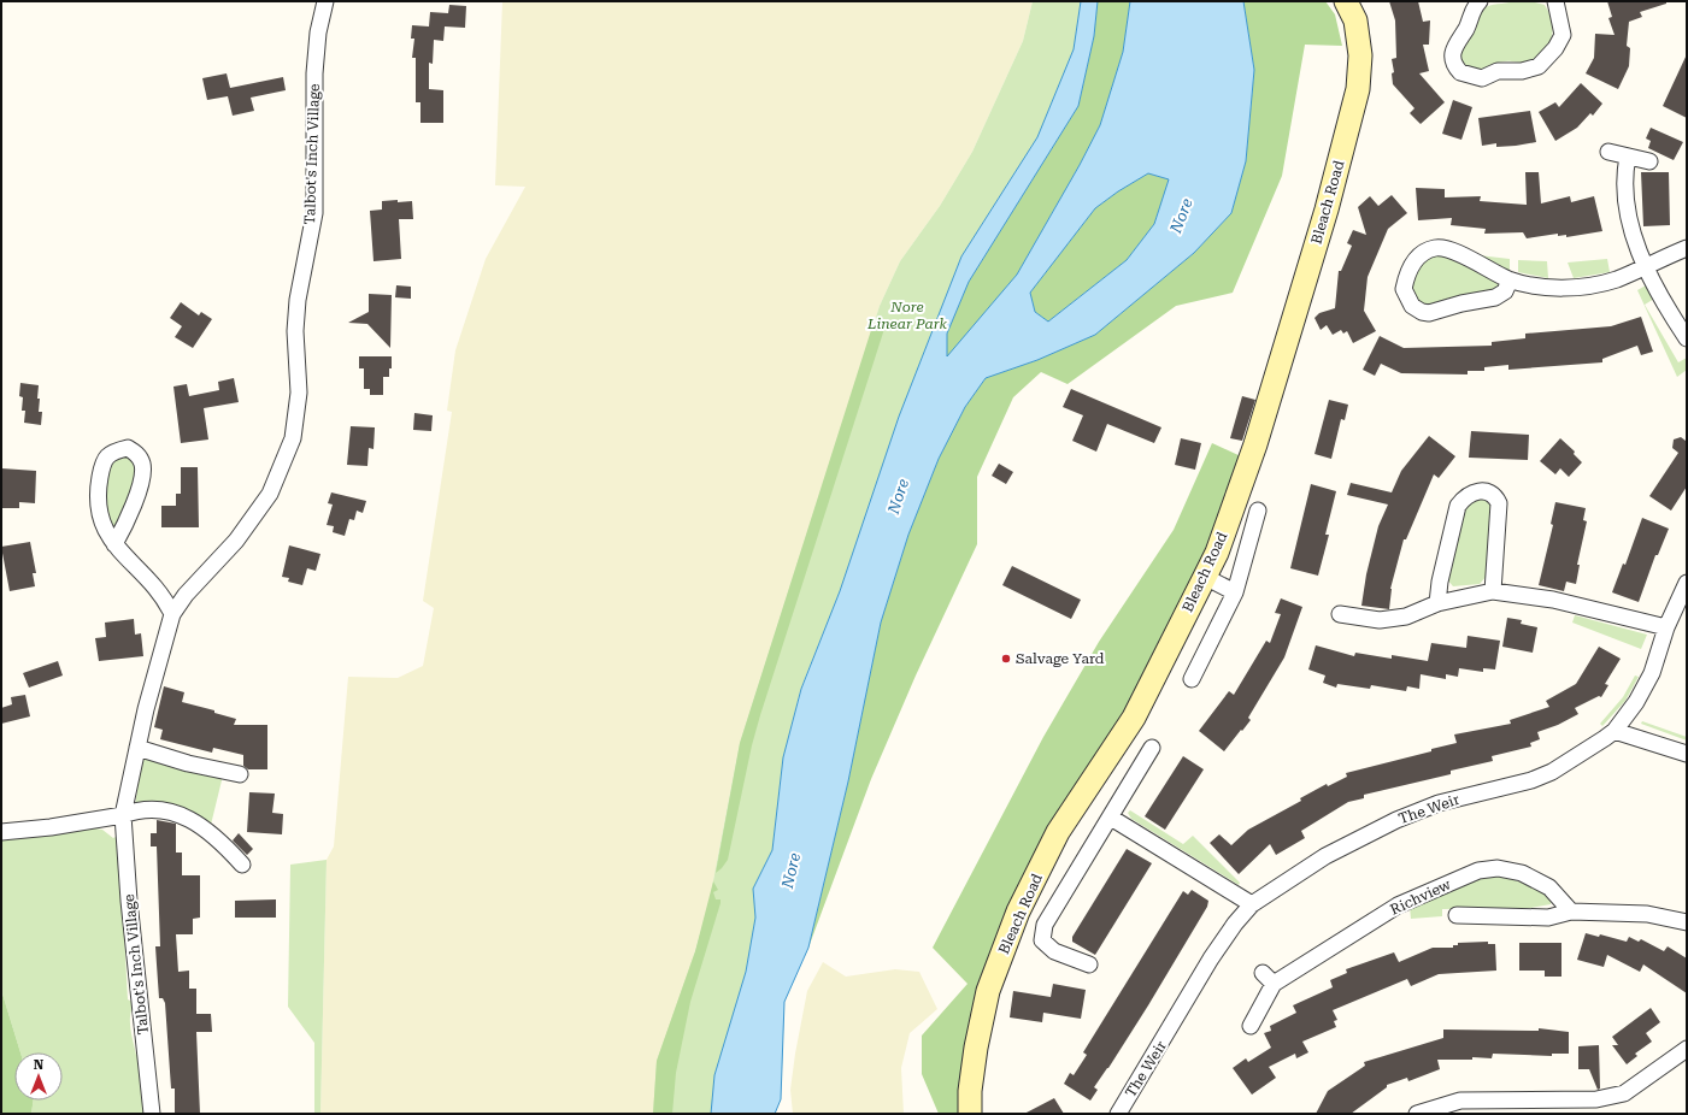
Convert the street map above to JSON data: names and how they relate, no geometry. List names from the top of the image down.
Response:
{
  "streets": {
    "street": [
      "Talbot's Inch Village",
      "Bleach Road",
      "The Weir",
      "Richview"
    ]
  },
  "water": ["Nore"],
  "parks": ["Nore Linear Park"],
  "places": ["Salvage Yard"],
  "north": "top"
}
